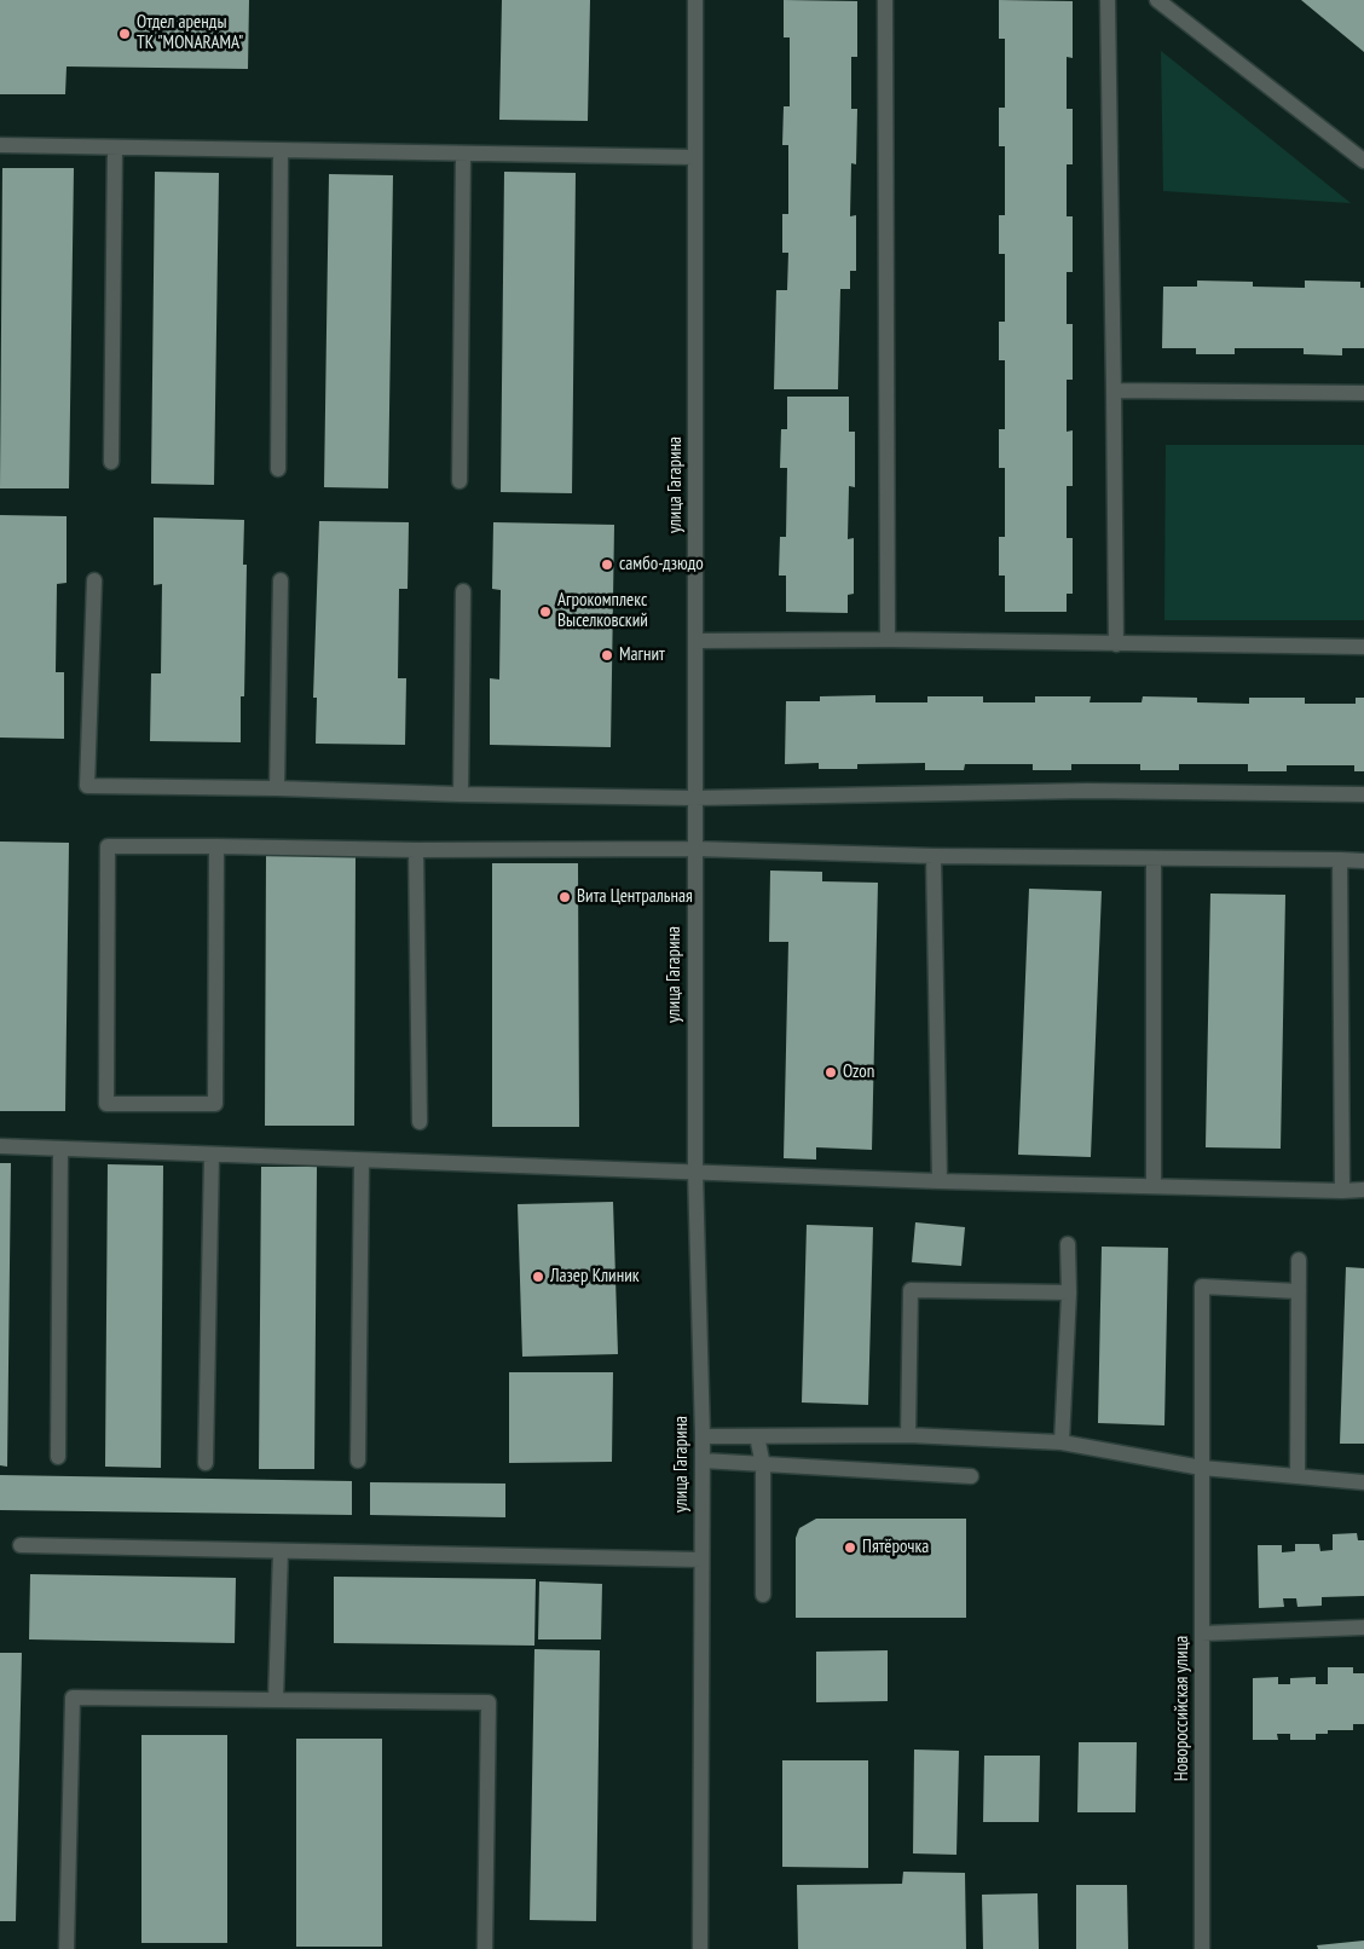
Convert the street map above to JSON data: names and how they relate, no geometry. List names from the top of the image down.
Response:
{
  "streets": {
    "street": ["улица Гагарина", "Новороссийская улица"]
  },
  "places": [
    "Отдел аренды ТК \"MONARAMA\"",
    "самбо-дзюдо",
    "Агрокомплекс Выселковский",
    "Магнит",
    "Вита Центральная",
    "Ozon",
    "Лазер Клиник",
    "Пятёрочка"
  ]
}
